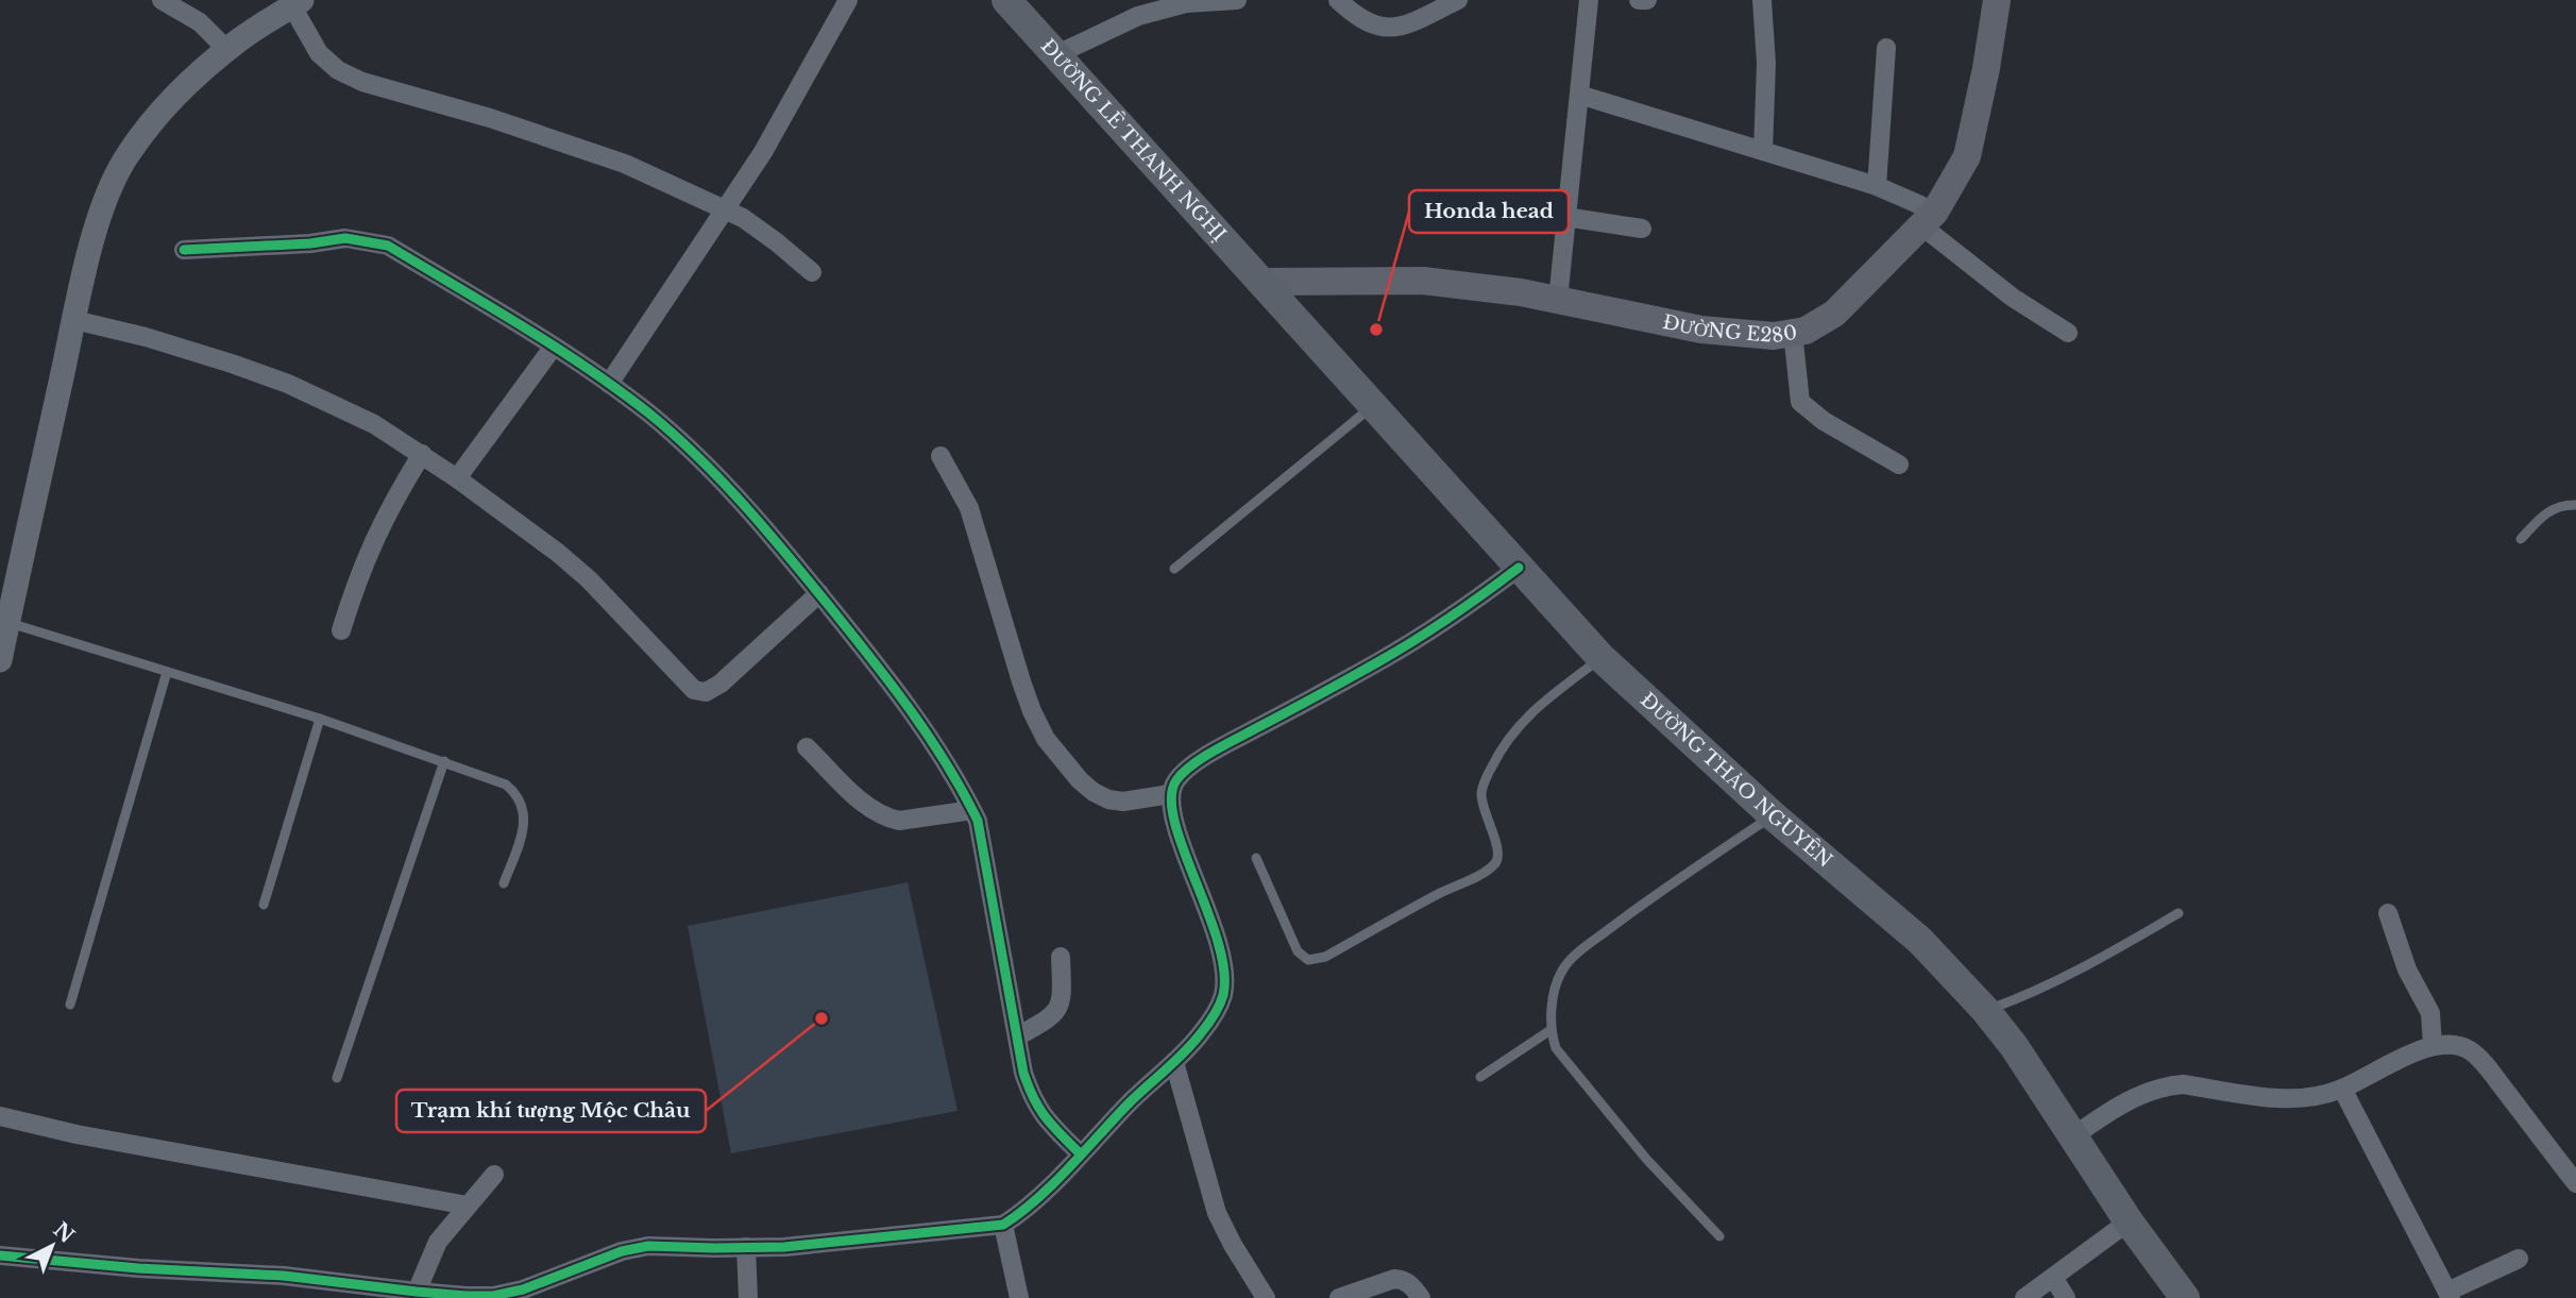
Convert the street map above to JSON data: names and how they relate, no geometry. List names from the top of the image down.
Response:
{
  "streets": {
    "main road": ["ĐƯỜNG LÊ THANH NGHỊ", "ĐƯỜNG E280", "ĐƯỜNG THẢO NGUYÊN"]
  },
  "crossings": [
    ["ĐƯỜNG LÊ THANH NGHỊ", "ĐƯỜNG E280"],
    ["ĐƯỜNG LÊ THANH NGHỊ", "ĐƯỜNG THẢO NGUYÊN"],
    ["ĐƯỜNG E280", "ĐƯỜNG THẢO NGUYÊN"]
  ],
  "places": ["Honda head", "Trạm khí tượng Mộc Châu"],
  "north": "top right"
}
